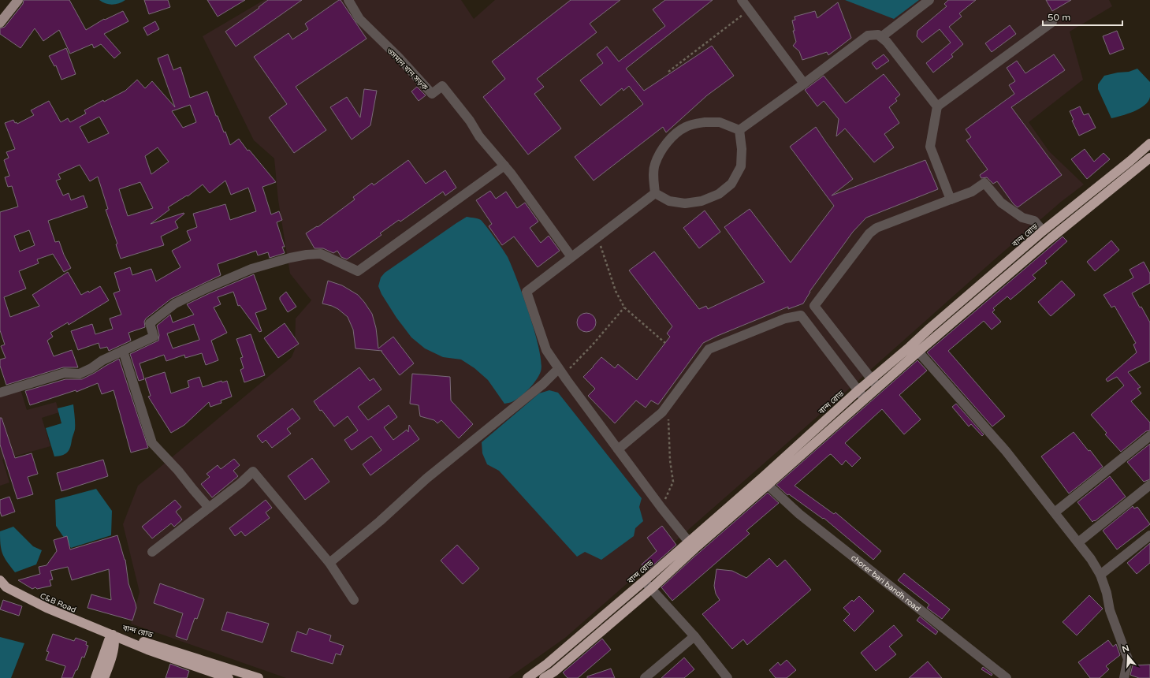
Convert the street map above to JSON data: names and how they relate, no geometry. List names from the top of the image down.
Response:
{
  "streets": {
    "highway": ["বান্দ রোড", "C&B Road"],
    "street": ["ওসমান খান সড়ক", "chorer bari bandh road"]
  },
  "crossings": [
    ["বান্দ রোড", "chorer bari bandh road"],
    ["বান্দ রোড", "C&B Road"]
  ],
  "scale_bar": "50 m",
  "north": "top"
}
